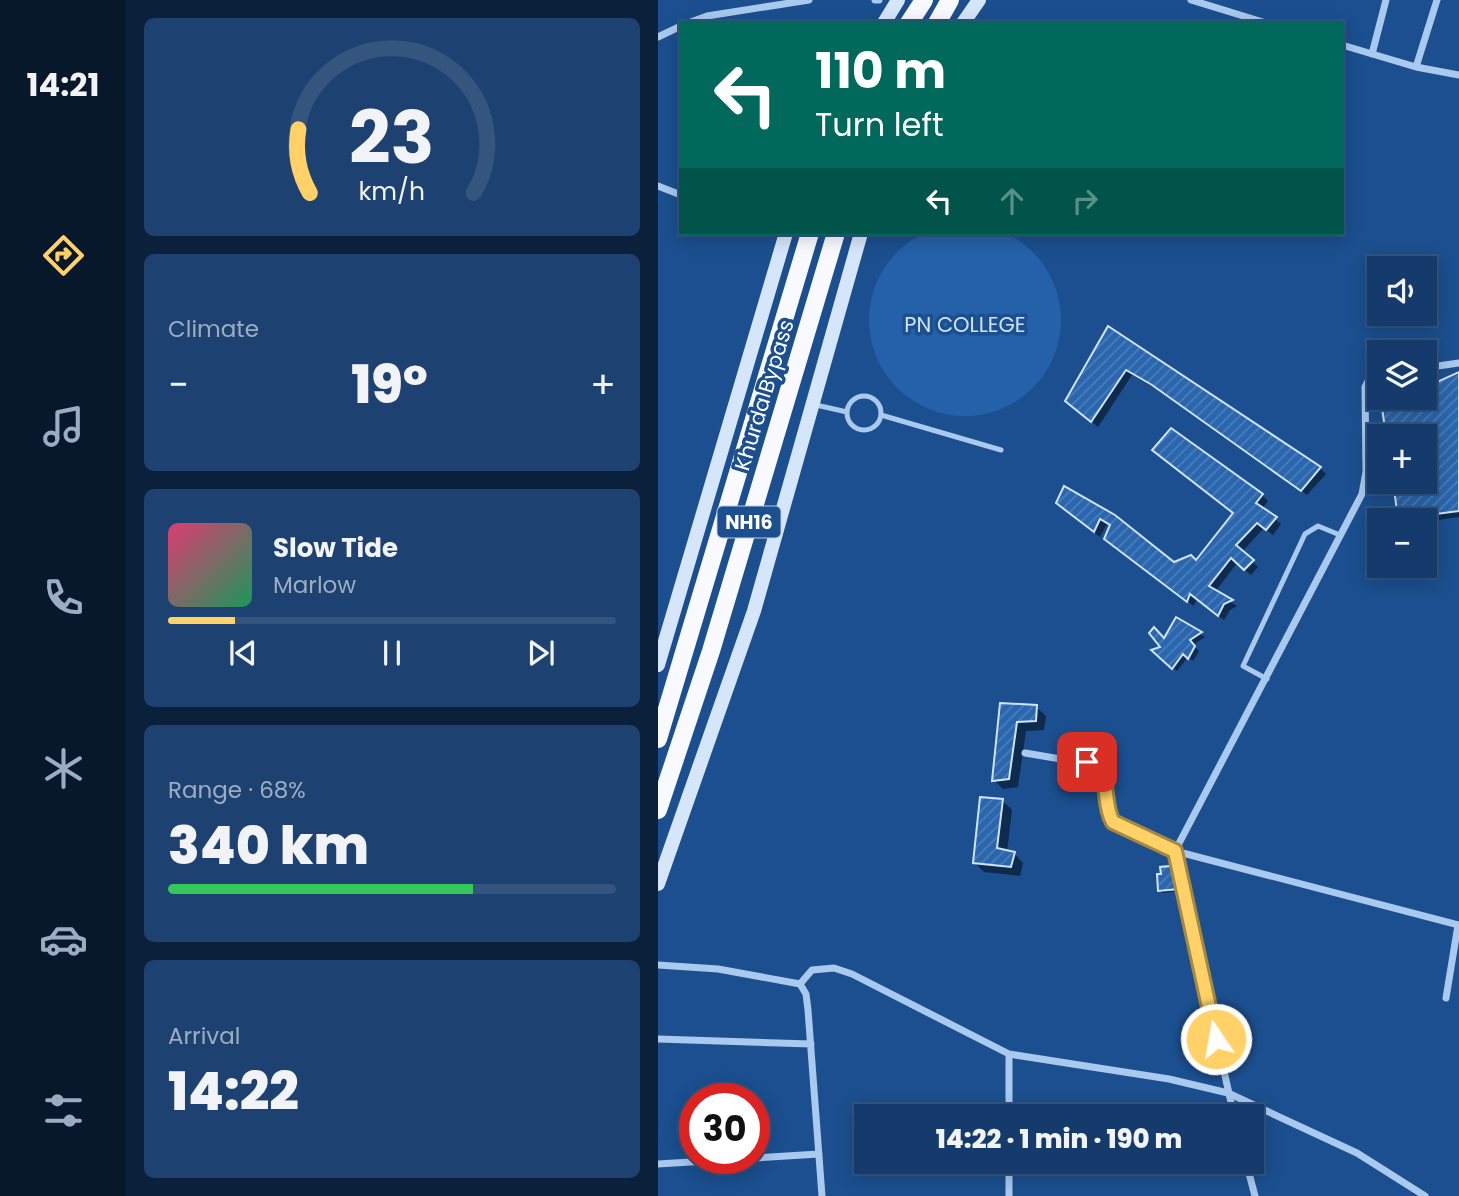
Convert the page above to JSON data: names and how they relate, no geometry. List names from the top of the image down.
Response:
{
  "streets": {
    "highway": ["Khurda Bypass", "NH16"]
  },
  "parks": ["PN COLLEGE"],
  "page": {
    "tabs": "14:21",
    "turn": ["110 m", "Turn left"],
    "tile": [
      "Climate",
      ["Range · 68%", "340 km"],
      ["Arrival", "14:22"]
    ],
    "map_buttons": ["+", "−"],
    "heat": ["−", "19°", "+"],
    "song": ["Slow Tide", "Marlow"],
    "limit": "30",
    "trip": "14:22 · 1 min · 190 m",
    "gauge": ["23", "km/h"]
  }
}
